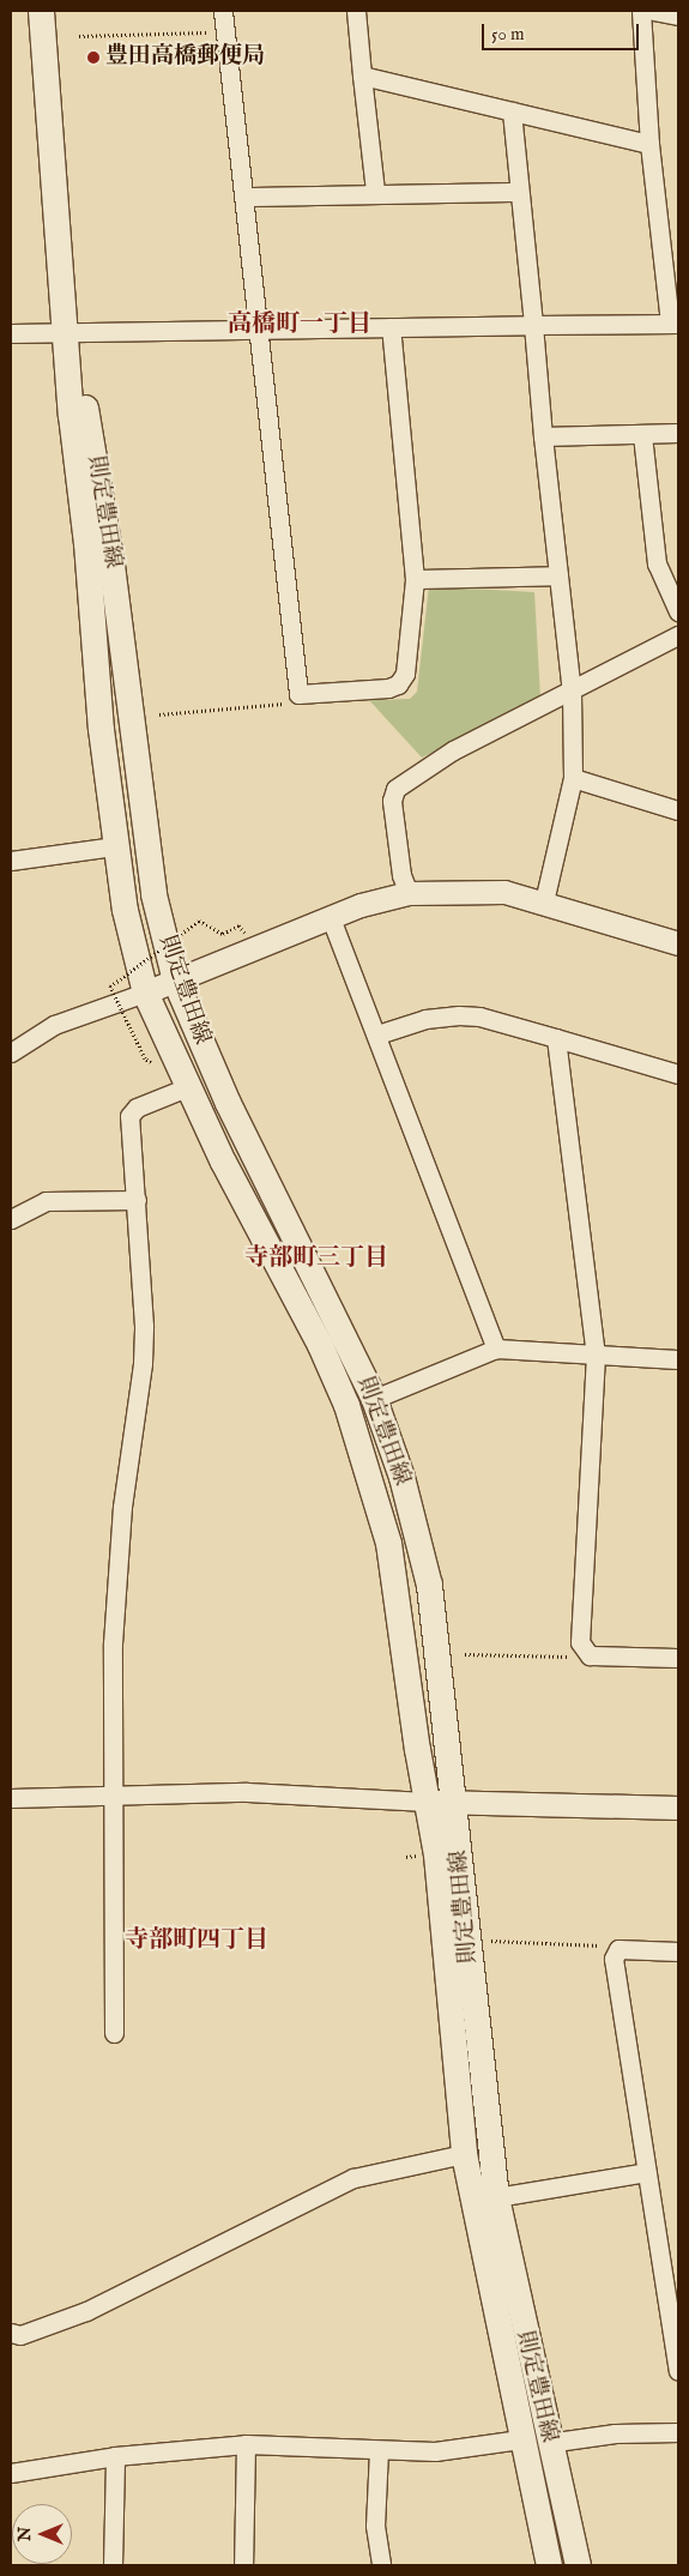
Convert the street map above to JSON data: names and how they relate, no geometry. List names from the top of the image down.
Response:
{
  "streets": {
    "main road": ["則定豊田線"]
  },
  "districts": ["高橋町一丁目", "寺部町三丁目", "寺部町四丁目"],
  "places": ["豊田高橋郵便局"],
  "scale_bar": "50 m",
  "north": "left"
}
